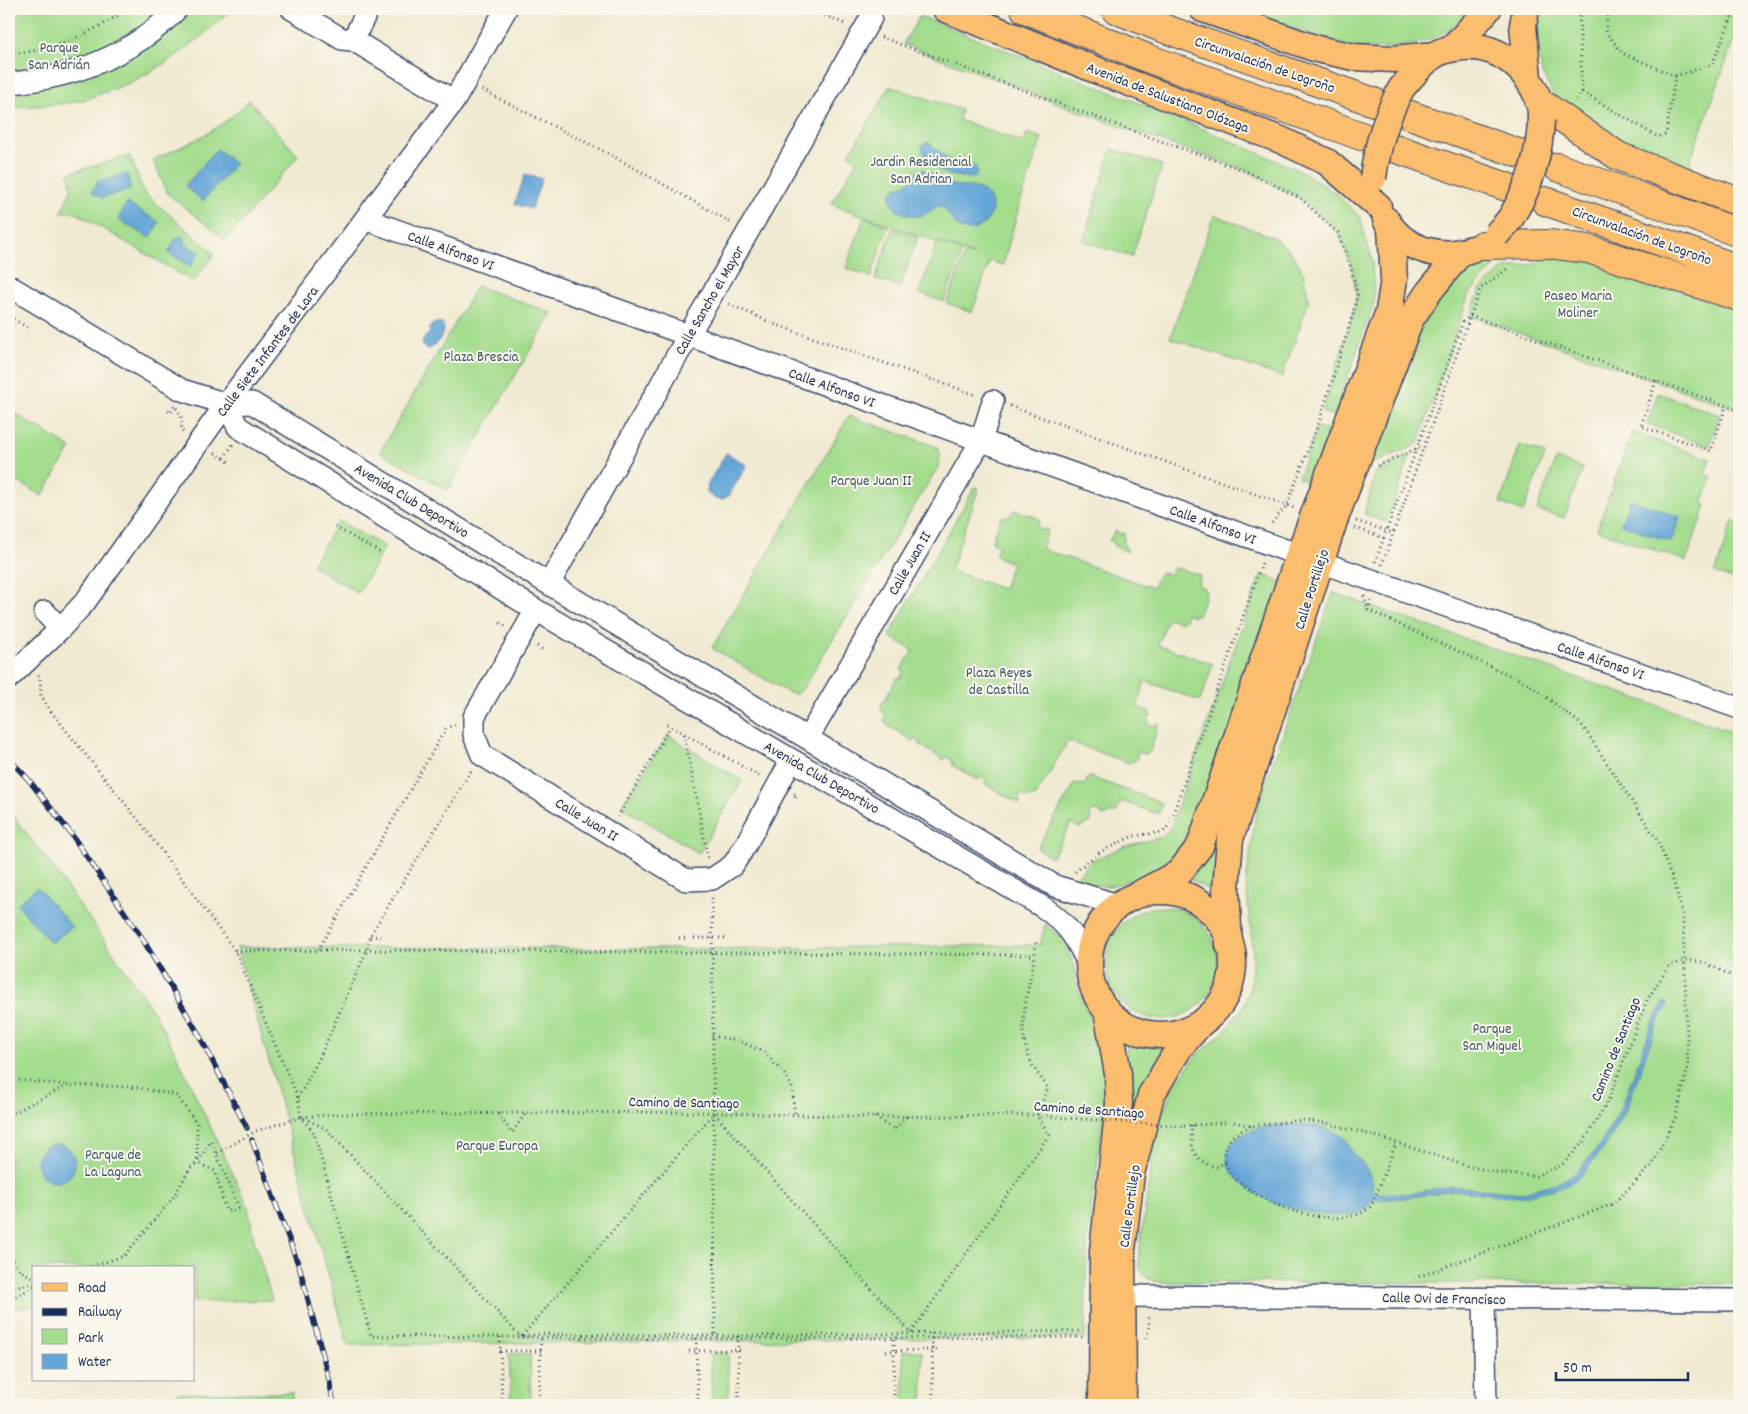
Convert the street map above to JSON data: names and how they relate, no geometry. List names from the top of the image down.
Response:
{
  "streets": {
    "highway": ["Circunvalación de Logroño"],
    "main road": ["Avenida de Salustiano Olózaga", "Calle Portillejo"],
    "street": [
      "Calle Alfonso VI",
      "Calle Sancho el Mayor",
      "Calle Siete Infantes de Lara",
      "Avenida Club Deportivo",
      "Calle Juan II",
      "Calle Ovi de Francisco"
    ],
    "path": ["Camino de Santiago"]
  },
  "crossings": [
    ["Calle Alfonso VI", "Calle Sancho el Mayor"],
    ["Calle Alfonso VI", "Calle Siete Infantes de Lara"],
    ["Calle Alfonso VI", "Calle Juan II"],
    ["Calle Alfonso VI", "Calle Portillejo"],
    ["Calle Sancho el Mayor", "Avenida Club Deportivo"],
    ["Calle Siete Infantes de Lara", "Avenida Club Deportivo"],
    ["Avenida Club Deportivo", "Calle Juan II"],
    ["Avenida Club Deportivo", "Calle Portillejo"],
    ["Calle Portillejo", "Calle Ovi de Francisco"]
  ],
  "parks": [
    "Parque San Adrián",
    "Jardin Residencial San Adrian",
    "Paseo Maria Moliner",
    "Plaza Brescia",
    "Parque Juan II",
    "Plaza Reyes de Castilla",
    "Parque San Miguel",
    "Parque Europa",
    "Parque de La Laguna"
  ],
  "legend": [
    "Road",
    "Railway",
    "Park",
    "Water"
  ],
  "scale_bar": "50 m"
}
